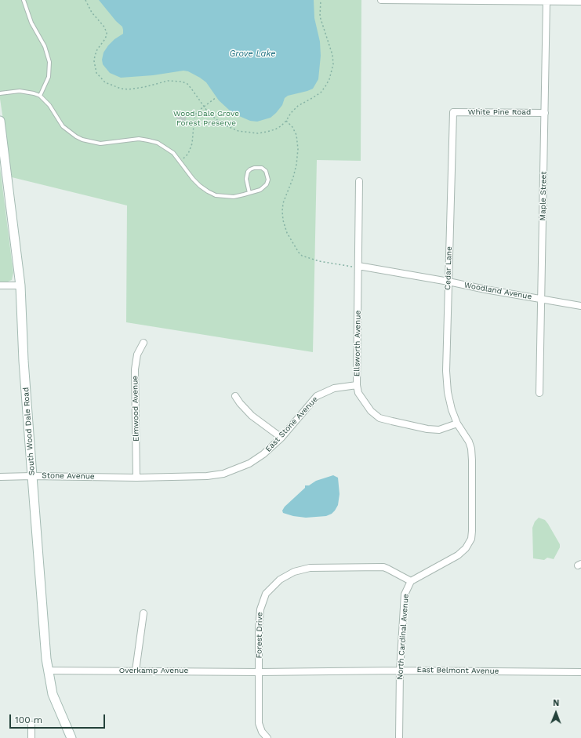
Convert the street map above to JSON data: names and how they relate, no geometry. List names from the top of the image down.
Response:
{
  "streets": {
    "main road": ["South Wood Dale Road"],
    "street": [
      "White Pine Road",
      "Maple Street",
      "Cedar Lane",
      "Woodland Avenue",
      "Ellsworth Avenue",
      "Elmwood Avenue",
      "East Stone Avenue",
      "Stone Avenue",
      "Forest Drive",
      "North Cardinal Avenue",
      "Overkamp Avenue",
      "East Belmont Avenue"
    ]
  },
  "crossings": [
    ["White Pine Road", "Maple Street"],
    ["White Pine Road", "Cedar Lane"],
    ["Maple Street", "Woodland Avenue"],
    ["Cedar Lane", "Woodland Avenue"],
    ["Cedar Lane", "Ellsworth Avenue"],
    ["Woodland Avenue", "Ellsworth Avenue"],
    ["Ellsworth Avenue", "East Stone Avenue"],
    ["Elmwood Avenue", "East Stone Avenue"],
    ["Elmwood Avenue", "Stone Avenue"],
    ["East Stone Avenue", "Stone Avenue"],
    ["South Wood Dale Road", "Stone Avenue"],
    ["South Wood Dale Road", "Overkamp Avenue"],
    ["Forest Drive", "North Cardinal Avenue"],
    ["Forest Drive", "Overkamp Avenue"],
    ["Forest Drive", "East Belmont Avenue"],
    ["North Cardinal Avenue", "East Belmont Avenue"],
    ["Overkamp Avenue", "East Belmont Avenue"]
  ],
  "water": ["Grove Lake"],
  "parks": ["Wood Dale Grove Forest Preserve"],
  "scale_bar": "100 m",
  "north": "top"
}
